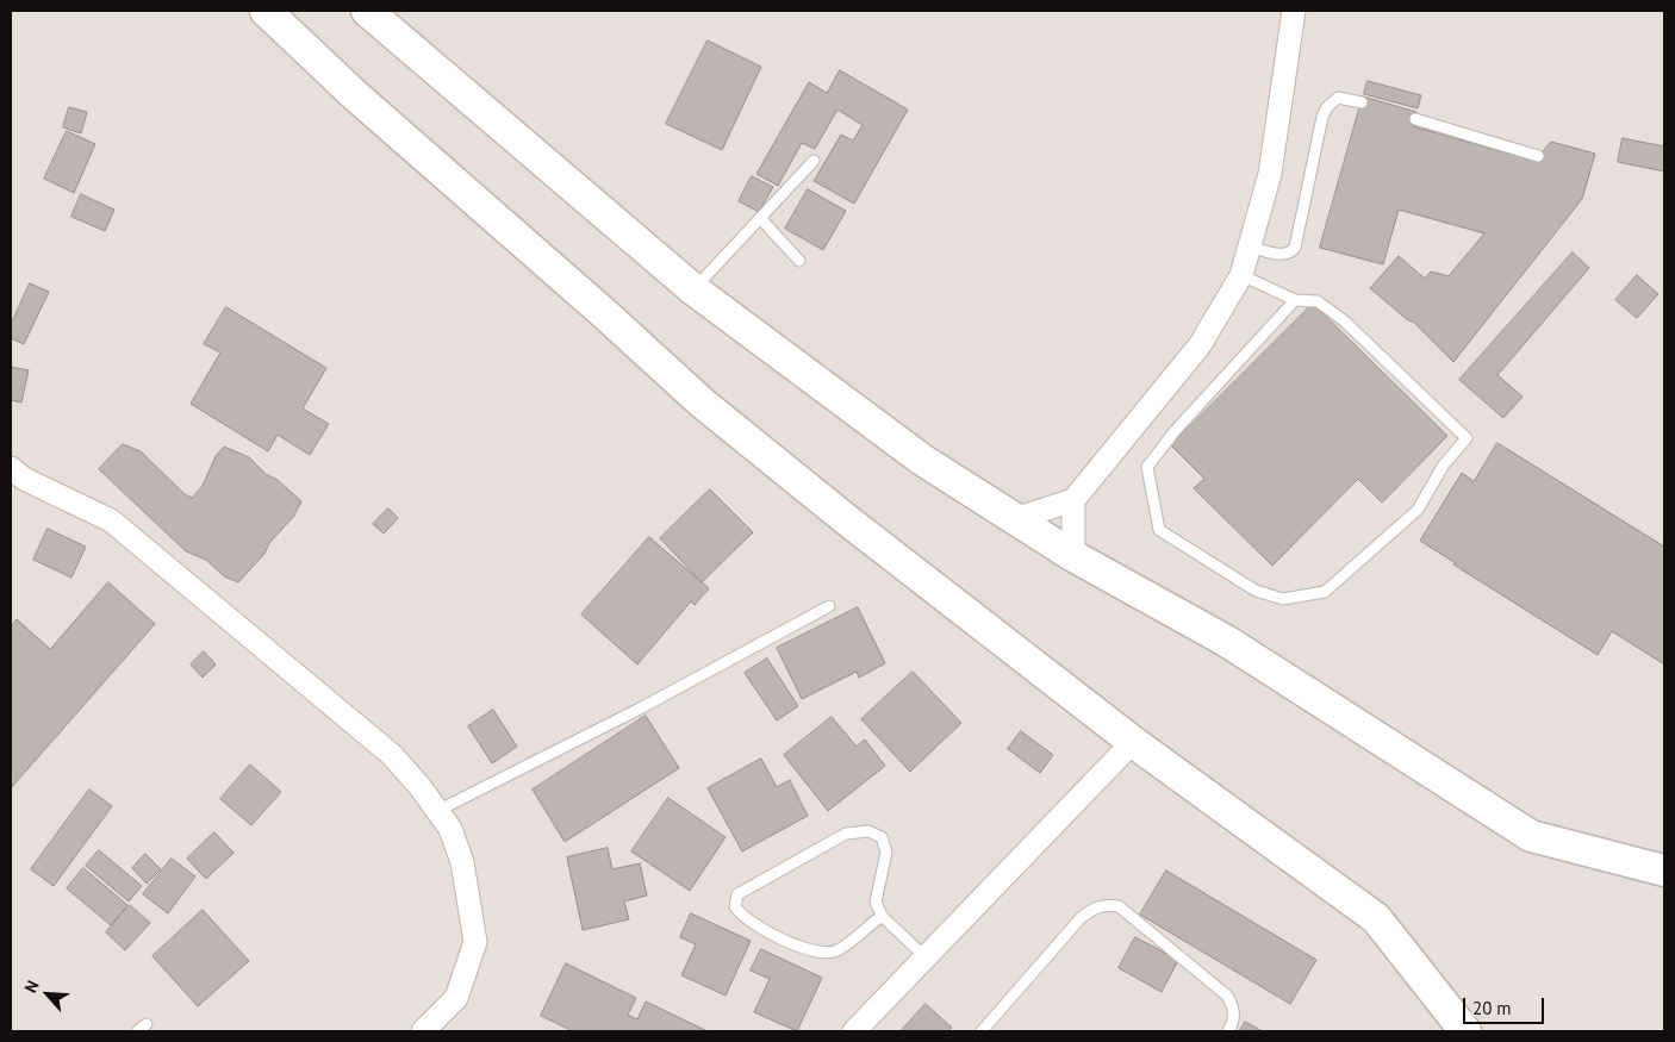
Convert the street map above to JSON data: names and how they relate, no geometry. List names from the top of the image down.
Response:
{
  "scale_bar": "20 m",
  "north": "top left"
}
